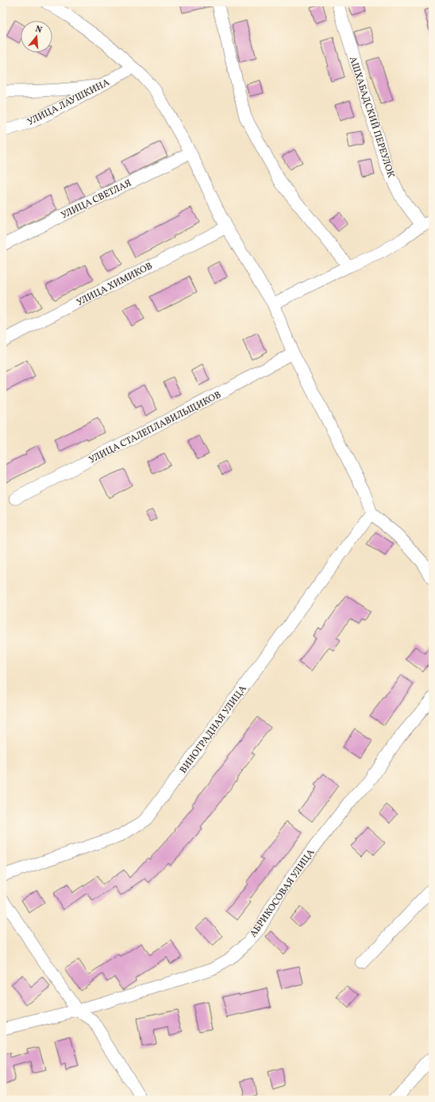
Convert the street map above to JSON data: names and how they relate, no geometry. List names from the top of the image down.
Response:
{
  "streets": {
    "street": [
      "УЛИЦА ЛАУШКИНА",
      "АШХАБАДСКИЙ ПЕРЕУЛОК",
      "УЛИЦА СВЕТЛАЯ",
      "УЛИЦА ХИМИКОВ",
      "УЛИЦА СТАЛЕПЛАВИЛЬЩИКОВ",
      "ВИНОГРАДНАЯ УЛИЦА",
      "АБРИКОСОВАЯ УЛИЦА"
    ]
  },
  "north": "top"
}
